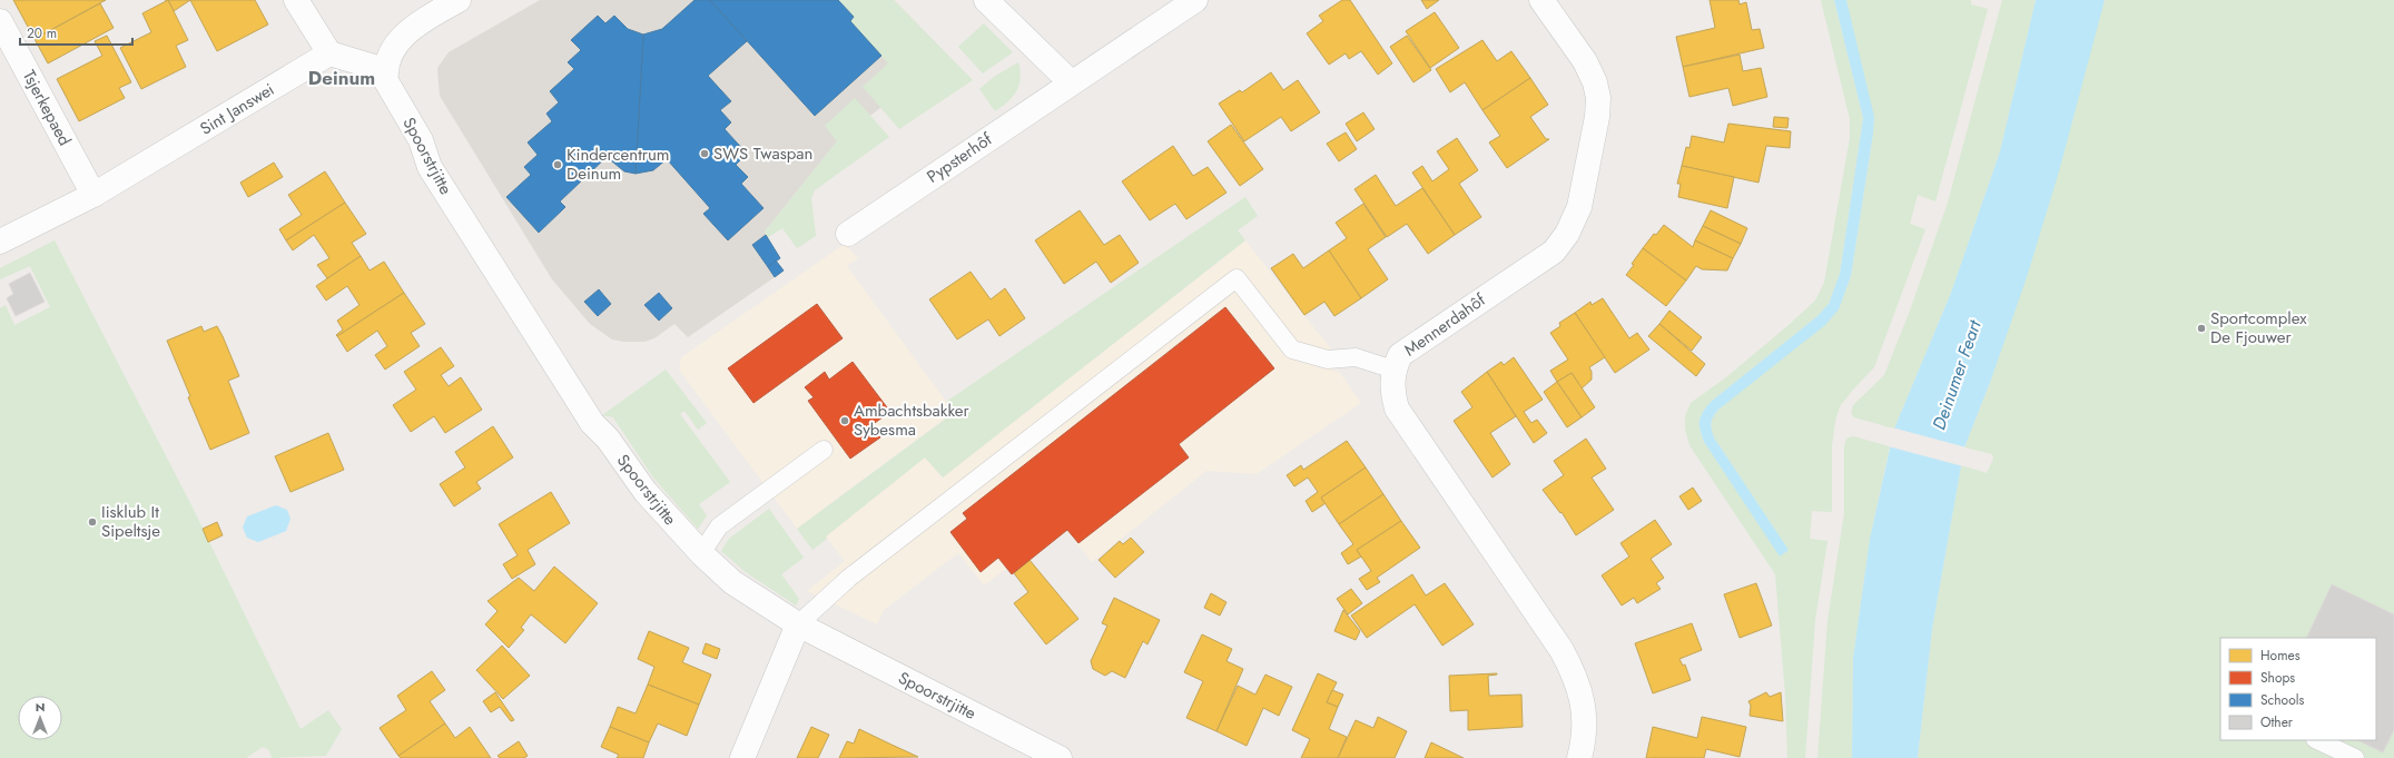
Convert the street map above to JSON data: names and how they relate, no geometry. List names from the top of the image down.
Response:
{
  "streets": {
    "street": [
      "Tsjerkepaed",
      "Sint Janswei",
      "Spoorstrjitte",
      "Pypsterhôf",
      "Mennerdahôf"
    ]
  },
  "crossings": [
    ["Tsjerkepaed", "Sint Janswei"]
  ],
  "districts": ["Deinum"],
  "water": ["Deinumer Feart"],
  "places": [
    "SWS Twaspan",
    "Kindercentrum Deinum",
    "Sportcomplex De Fjouwer",
    "Ambachtsbakker Sybesma",
    "Iisklub It Sipeltsje"
  ],
  "legend": [
    "Homes",
    "Shops",
    "Schools",
    "Other"
  ],
  "scale_bar": "20 m",
  "north": "top"
}
